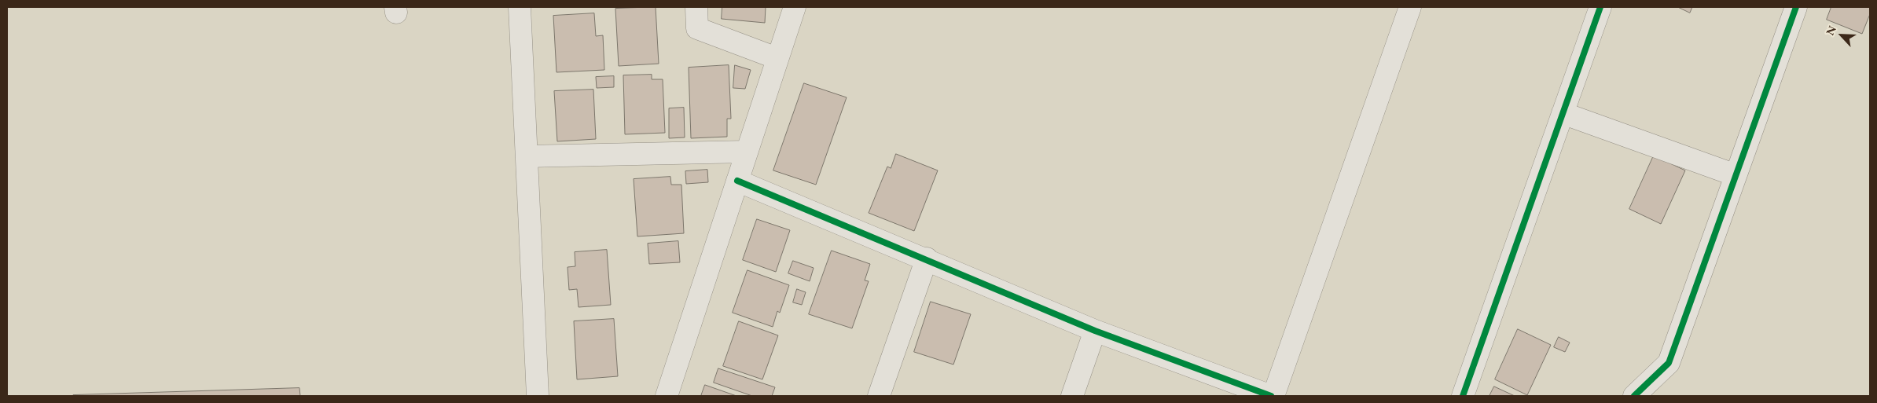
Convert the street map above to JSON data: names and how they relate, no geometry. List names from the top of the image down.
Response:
{
  "north": "top left"
}
